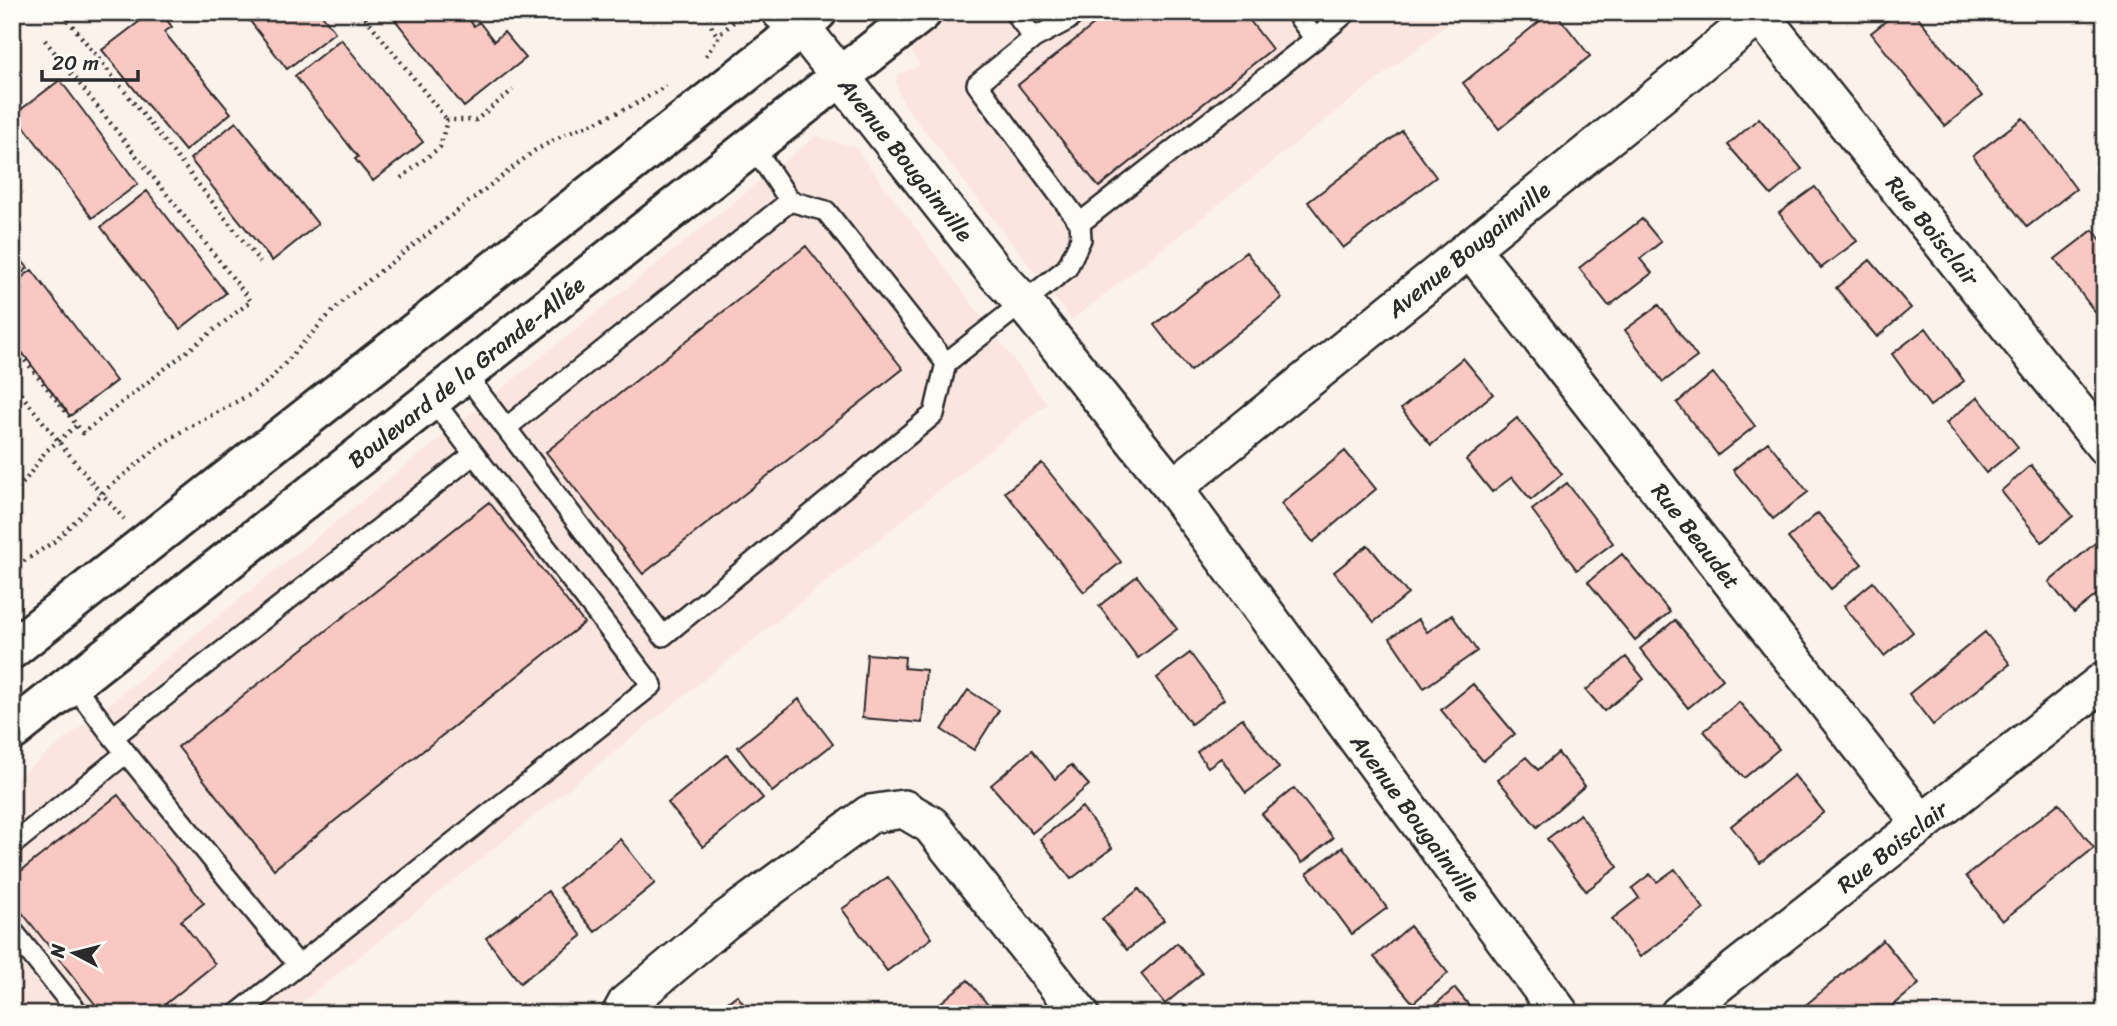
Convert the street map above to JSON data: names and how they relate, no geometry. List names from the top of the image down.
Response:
{
  "streets": {
    "street": [
      "Avenue Bougainville",
      "Rue Boisclair",
      "Boulevard de la Grande-Allée",
      "Rue Beaudet"
    ]
  },
  "crossings": [
    ["Avenue Bougainville", "Rue Boisclair"],
    ["Avenue Bougainville", "Boulevard de la Grande-Allée"],
    ["Avenue Bougainville", "Rue Beaudet"],
    ["Rue Boisclair", "Rue Beaudet"]
  ],
  "scale_bar": "20 m",
  "north": "left"
}
